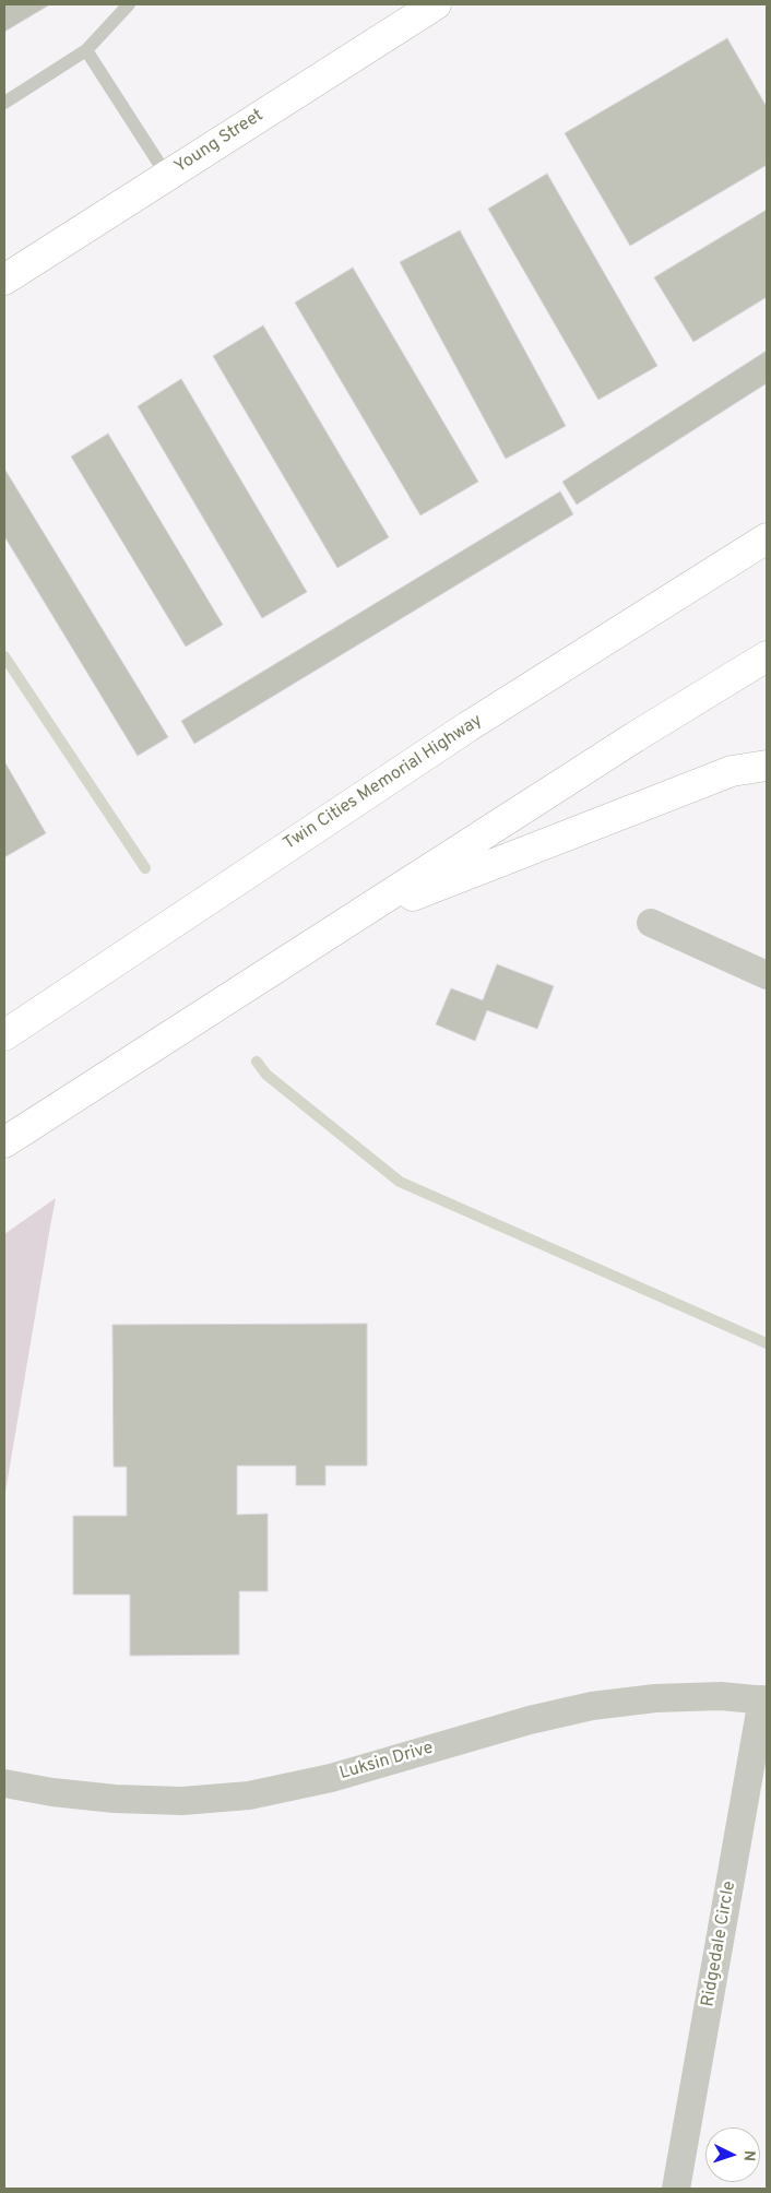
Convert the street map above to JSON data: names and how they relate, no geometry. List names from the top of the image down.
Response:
{
  "streets": {
    "main road": ["Young Street", "Twin Cities Memorial Highway"],
    "street": ["Luksin Drive", "Ridgedale Circle"]
  },
  "crossings": [
    ["Luksin Drive", "Ridgedale Circle"]
  ],
  "north": "right"
}
